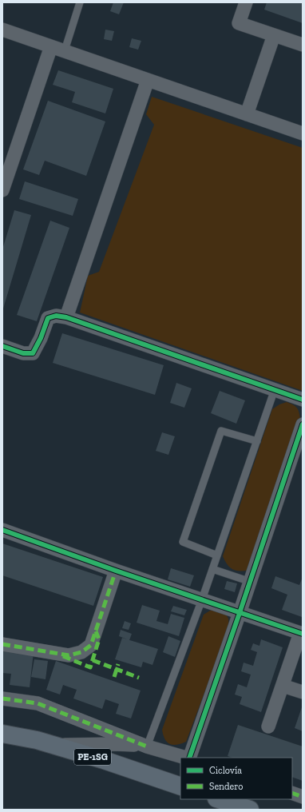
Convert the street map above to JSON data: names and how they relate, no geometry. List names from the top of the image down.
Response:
{
  "streets": {
    "main road": ["PE-1SG"]
  },
  "legend": ["Ciclovía", "Sendero"]
}
